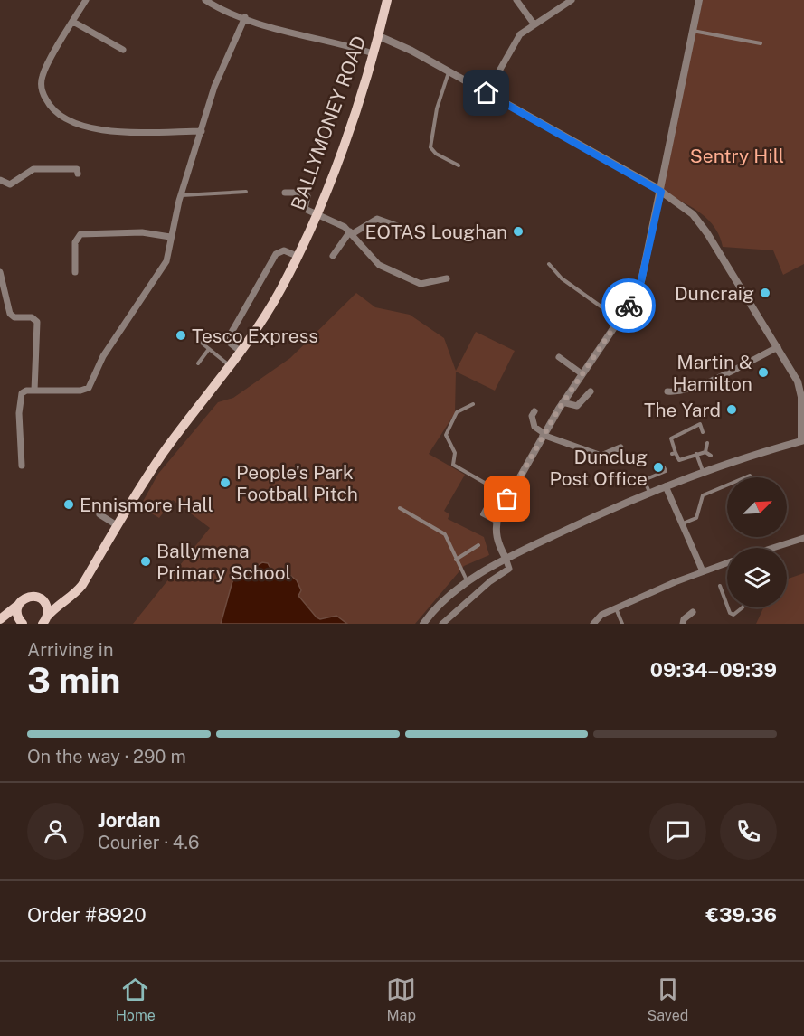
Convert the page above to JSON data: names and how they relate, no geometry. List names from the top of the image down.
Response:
{
  "streets": {
    "main road": ["BALLYMONEY ROAD"]
  },
  "parks": ["Sentry Hill"],
  "places": [
    "EOTAS Loughan",
    "Duncraig",
    "Tesco Express",
    "Martin & Hamilton",
    "The Yard",
    "Dunclug Post Office",
    "People's Park Football Pitch",
    "Ennismore Hall",
    "Ballymena Primary School"
  ],
  "north": "top right",
  "page": {
    "heading": ["3 min", "Arriving in", "09:34–09:39"],
    "panel": [
      "Jordan",
      "Courier · 4.6",
      "Order #8920",
      "€39.36"
    ],
    "bar": "On the way · 290 m",
    "tabs": ["Home", "Map", "Saved"]
  }
}
